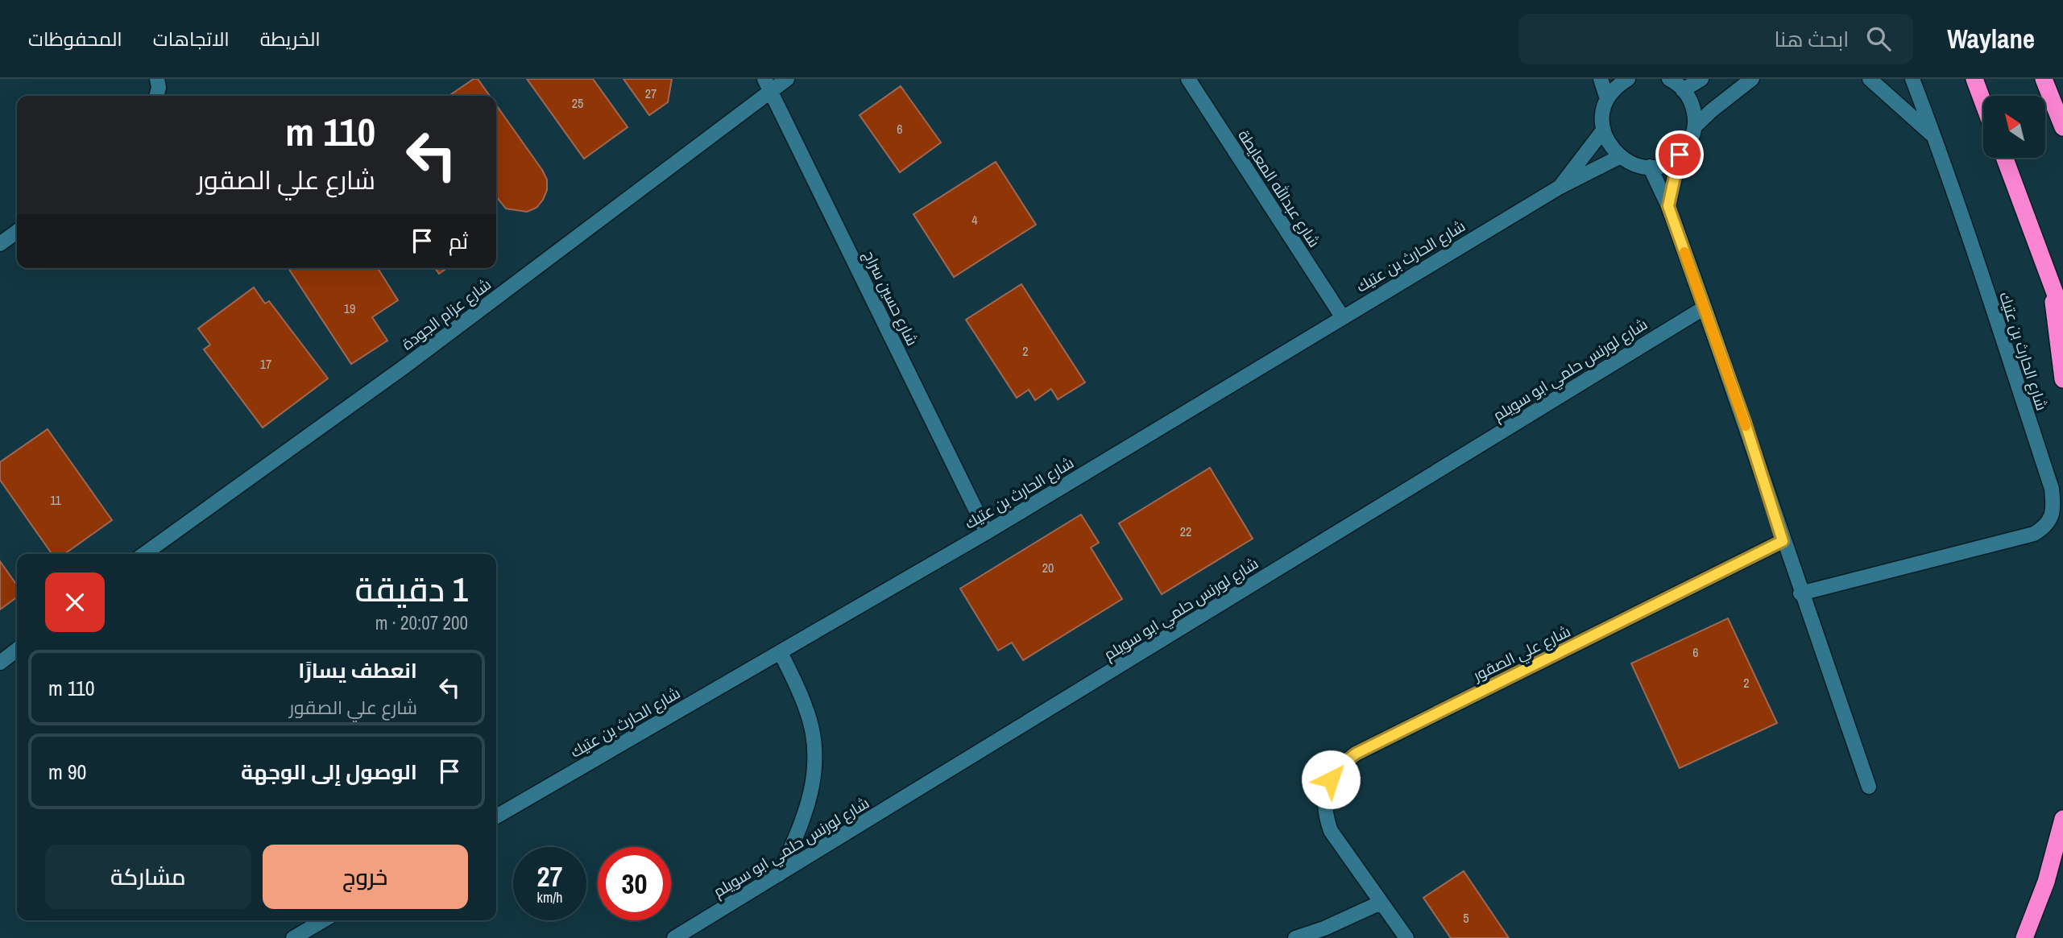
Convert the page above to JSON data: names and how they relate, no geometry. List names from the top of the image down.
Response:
{
  "streets": {
    "street": [
      "شارع عبدالله المعايطة",
      "شارع الحارث بن عتيك",
      "شارع حسين سراج",
      "شارع عزام الجودة",
      "شارع لورنس حلمي ابو سويلم",
      "شارع علي الصقور"
    ]
  },
  "crossings": [
    ["شارع عبدالله المعايطة", "شارع الحارث بن عتيك"],
    ["شارع الحارث بن عتيك", "شارع حسين سراج"],
    ["شارع حسين سراج", "شارع عزام الجودة"]
  ],
  "house_numbers": [
    "27",
    "25",
    "6",
    "4",
    "19",
    "2",
    "17",
    "11",
    "22",
    "20",
    "6",
    "2",
    "5"
  ],
  "north": "top left",
  "page": {
    "header": "Waylane",
    "search": "ابحث هنا",
    "nav": ["الخريطة", "الاتجاهات", "المحفوظات"],
    "turn": ["110 m", "شارع علي الصقور"],
    "then": "ثم",
    "heading": ["1 دقيقة", "200 m · 20:07"],
    "list": [
      {
        "name": "انعطف يسارًا",
        "note": "شارع علي الصقور",
        "value": "110 m"
      },
      {
        "name": "الوصول إلى الوجهة",
        "value": "90 m"
      }
    ],
    "buttons": ["خروج", "مشاركة"],
    "speed": "27 km/h",
    "limit": "30"
  }
}
